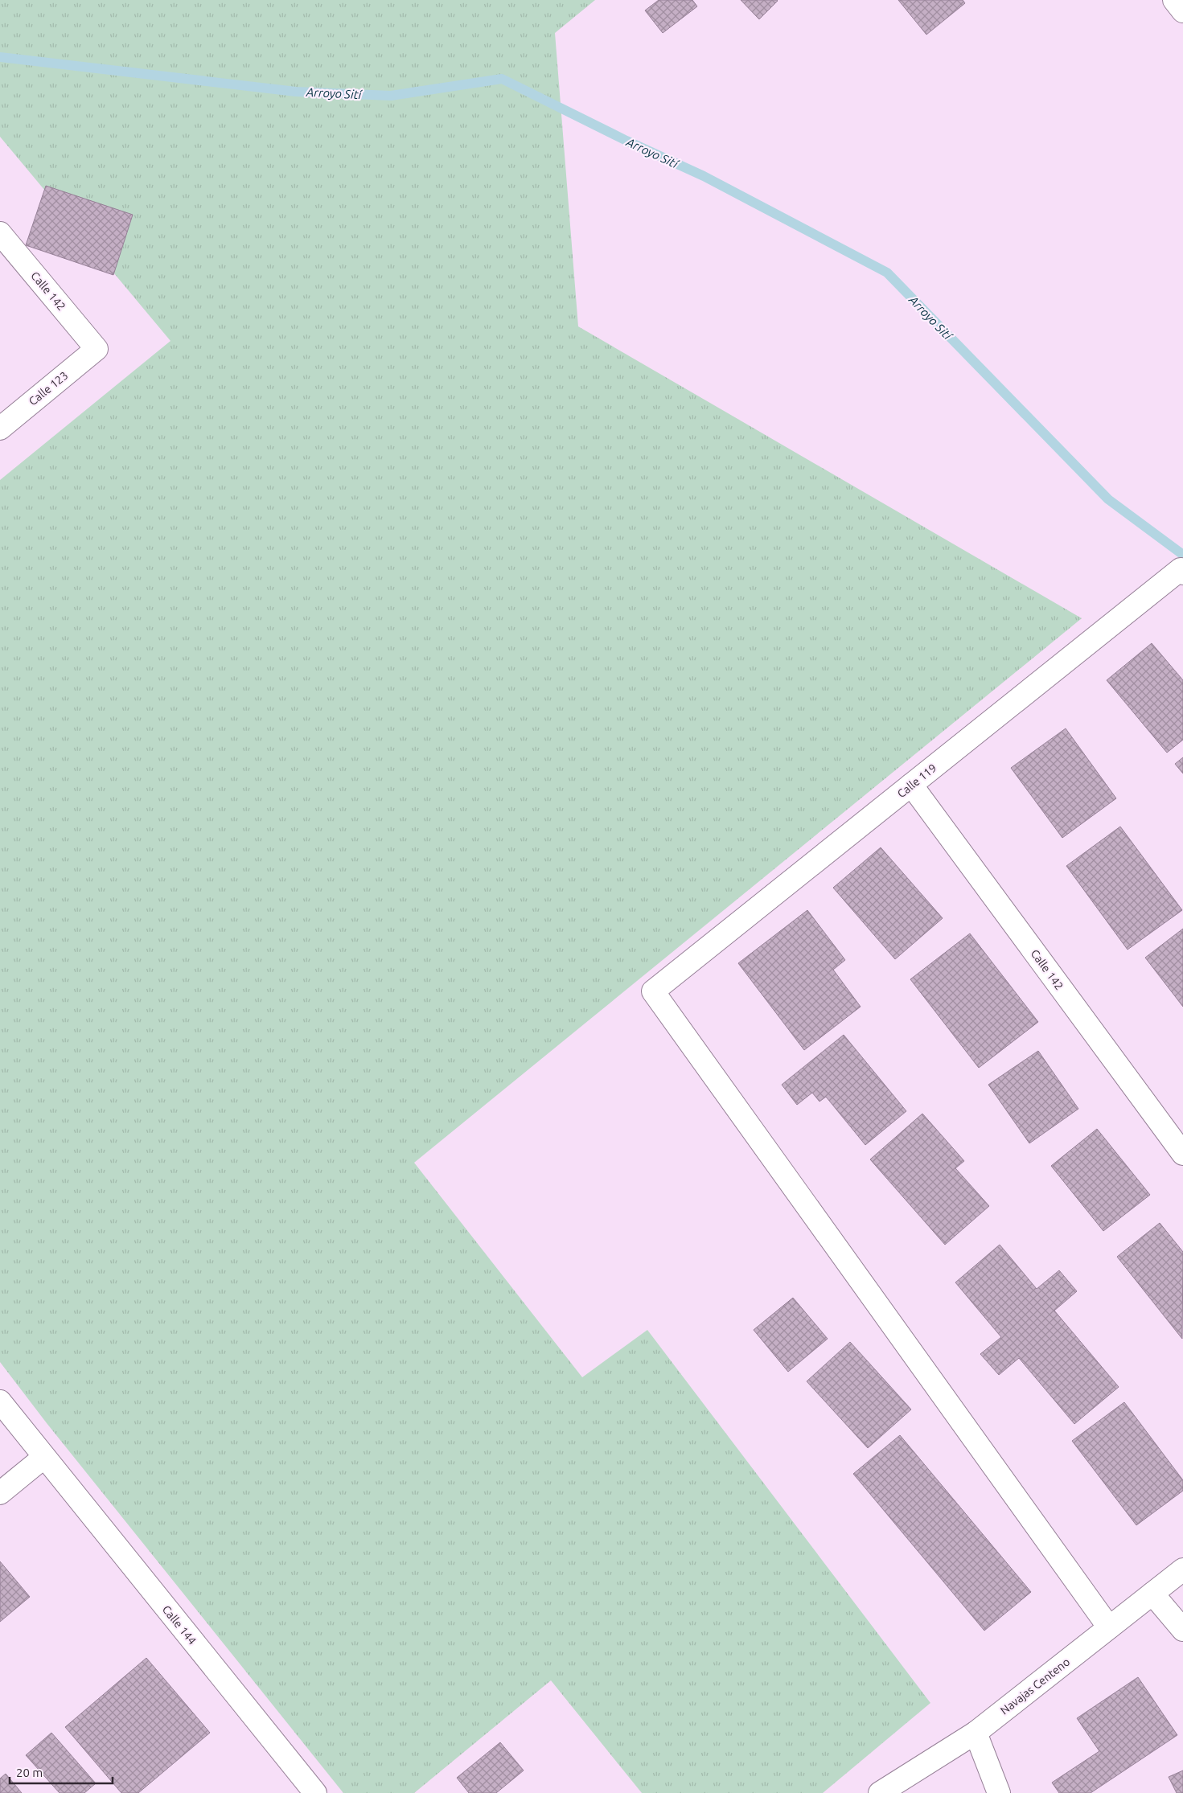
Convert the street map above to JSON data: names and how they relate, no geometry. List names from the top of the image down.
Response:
{
  "streets": {
    "street": [
      "Calle 142",
      "Calle 123",
      "Calle 119",
      "Calle 144",
      "Navajas Centeno"
    ]
  },
  "crossings": [
    ["Calle 142", "Calle 123"],
    ["Calle 142", "Calle 119"],
    ["Calle 119", "Navajas Centeno"]
  ],
  "water": ["Arroyo Sití"],
  "scale_bar": "20 m"
}
